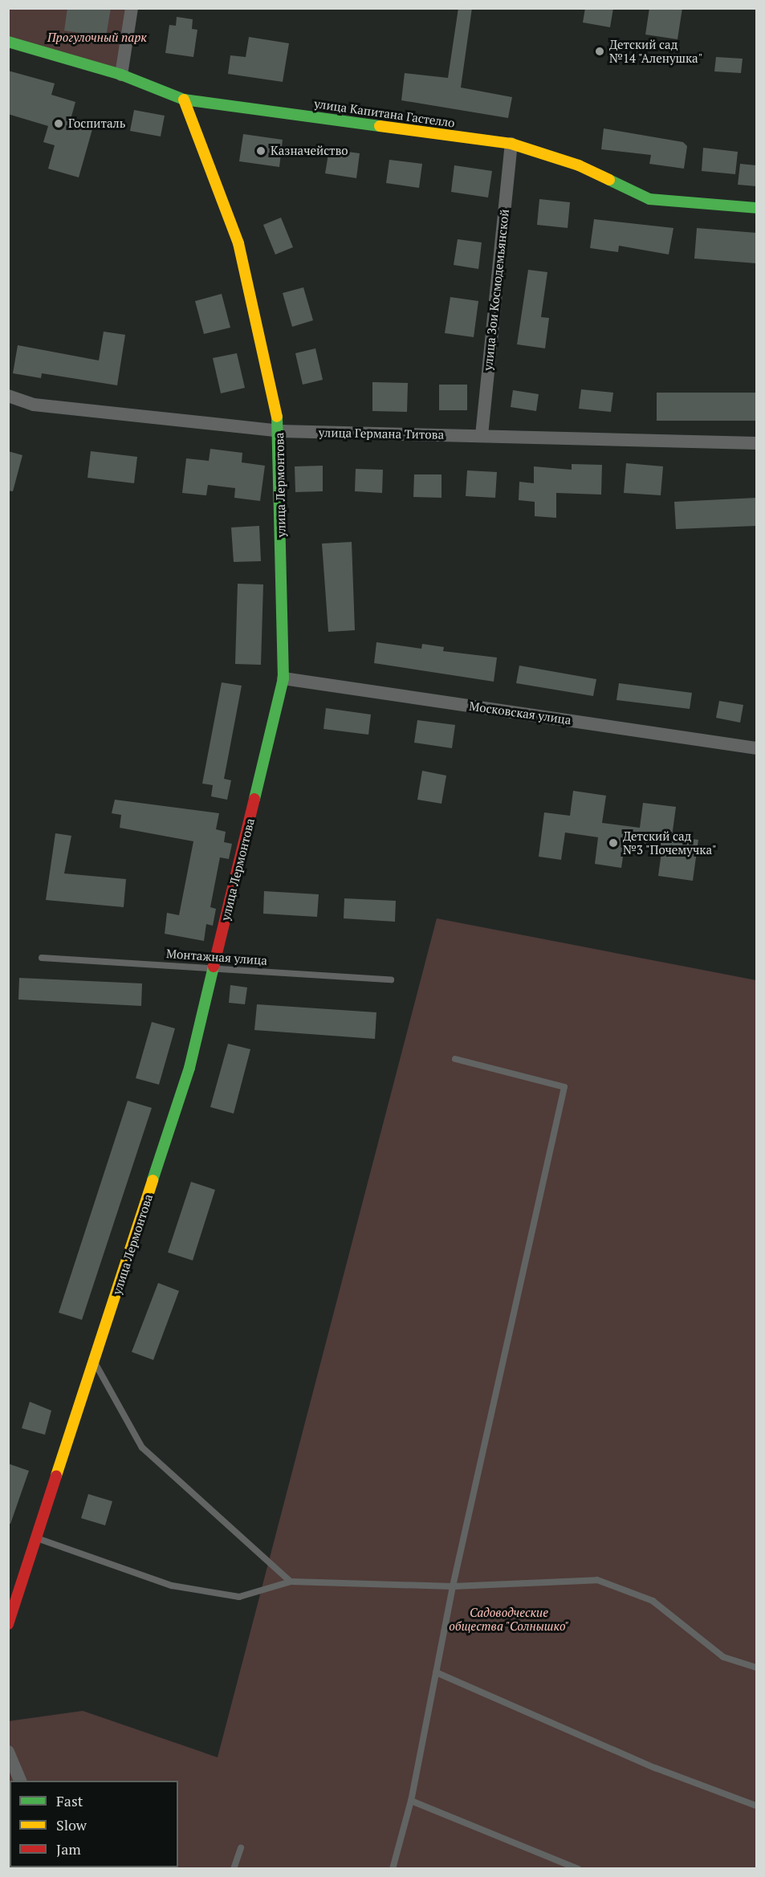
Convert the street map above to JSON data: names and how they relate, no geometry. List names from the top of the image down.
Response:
{
  "streets": {
    "street": [
      "улица Капитана Гастелло",
      "улица Зои Космодемьянской",
      "улица Германа Титова",
      "улица Лермонтова",
      "Московская улица"
    ],
    "lane": ["Монтажная улица"]
  },
  "crossings": [
    ["улица Капитана Гастелло", "улица Зои Космодемьянской"],
    ["улица Капитана Гастелло", "улица Лермонтова"],
    ["улица Зои Космодемьянской", "улица Германа Титова"],
    ["улица Германа Титова", "улица Лермонтова"],
    ["улица Лермонтова", "Московская улица"],
    ["улица Лермонтова", "Монтажная улица"]
  ],
  "parks": ["Прогулочный парк", "Садоводческие общества \"Солнышко\""],
  "places": [
    "Детский сад №14 \"Аленушка\"",
    "Госпиталь",
    "Казначейство",
    "Детский сад №3 \"Почемучка\""
  ],
  "legend": ["Fast", "Slow", "Jam"]
}
